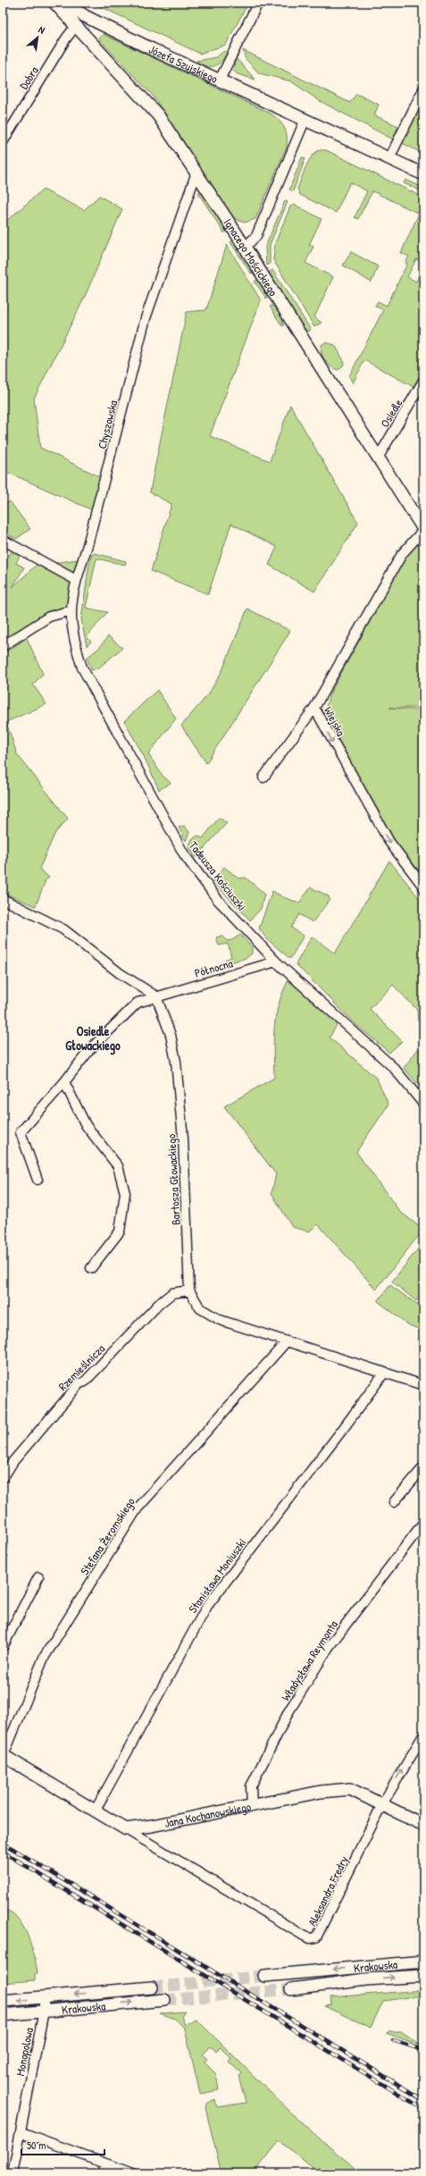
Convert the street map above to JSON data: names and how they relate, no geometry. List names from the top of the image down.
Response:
{
  "streets": {
    "street": [
      "Józefa Szujskiego",
      "Dobra",
      "Ignacego Mościckiego",
      "Osiedle",
      "Chyszowska",
      "Wiejska",
      "Tadeusza Kościuszki",
      "Północna",
      "Bartosza Głowackiego",
      "Rzemieślnicza",
      "Stefana Żeromskiego",
      "Stanisława Moniuszki",
      "Władysława Reymonta",
      "Jana Kochanowskiego",
      "Aleksandra Fredry",
      "Krakowska",
      "Monopolowa"
    ]
  },
  "crossings": [
    ["Dobra", "Ignacego Mościckiego"],
    ["Ignacego Mościckiego", "Osiedle"],
    ["Ignacego Mościckiego", "Chyszowska"],
    ["Ignacego Mościckiego", "Wiejska"],
    ["Chyszowska", "Tadeusza Kościuszki"],
    ["Tadeusza Kościuszki", "Północna"],
    ["Północna", "Bartosza Głowackiego"],
    ["Bartosza Głowackiego", "Rzemieślnicza"],
    ["Bartosza Głowackiego", "Stefana Żeromskiego"],
    ["Bartosza Głowackiego", "Stanisława Moniuszki"],
    ["Władysława Reymonta", "Jana Kochanowskiego"],
    ["Jana Kochanowskiego", "Aleksandra Fredry"],
    ["Krakowska", "Monopolowa"]
  ],
  "one_way": ["Wiejska"],
  "districts": ["Osiedle Głowackiego"],
  "scale_bar": "50 m",
  "north": "top right"
}
